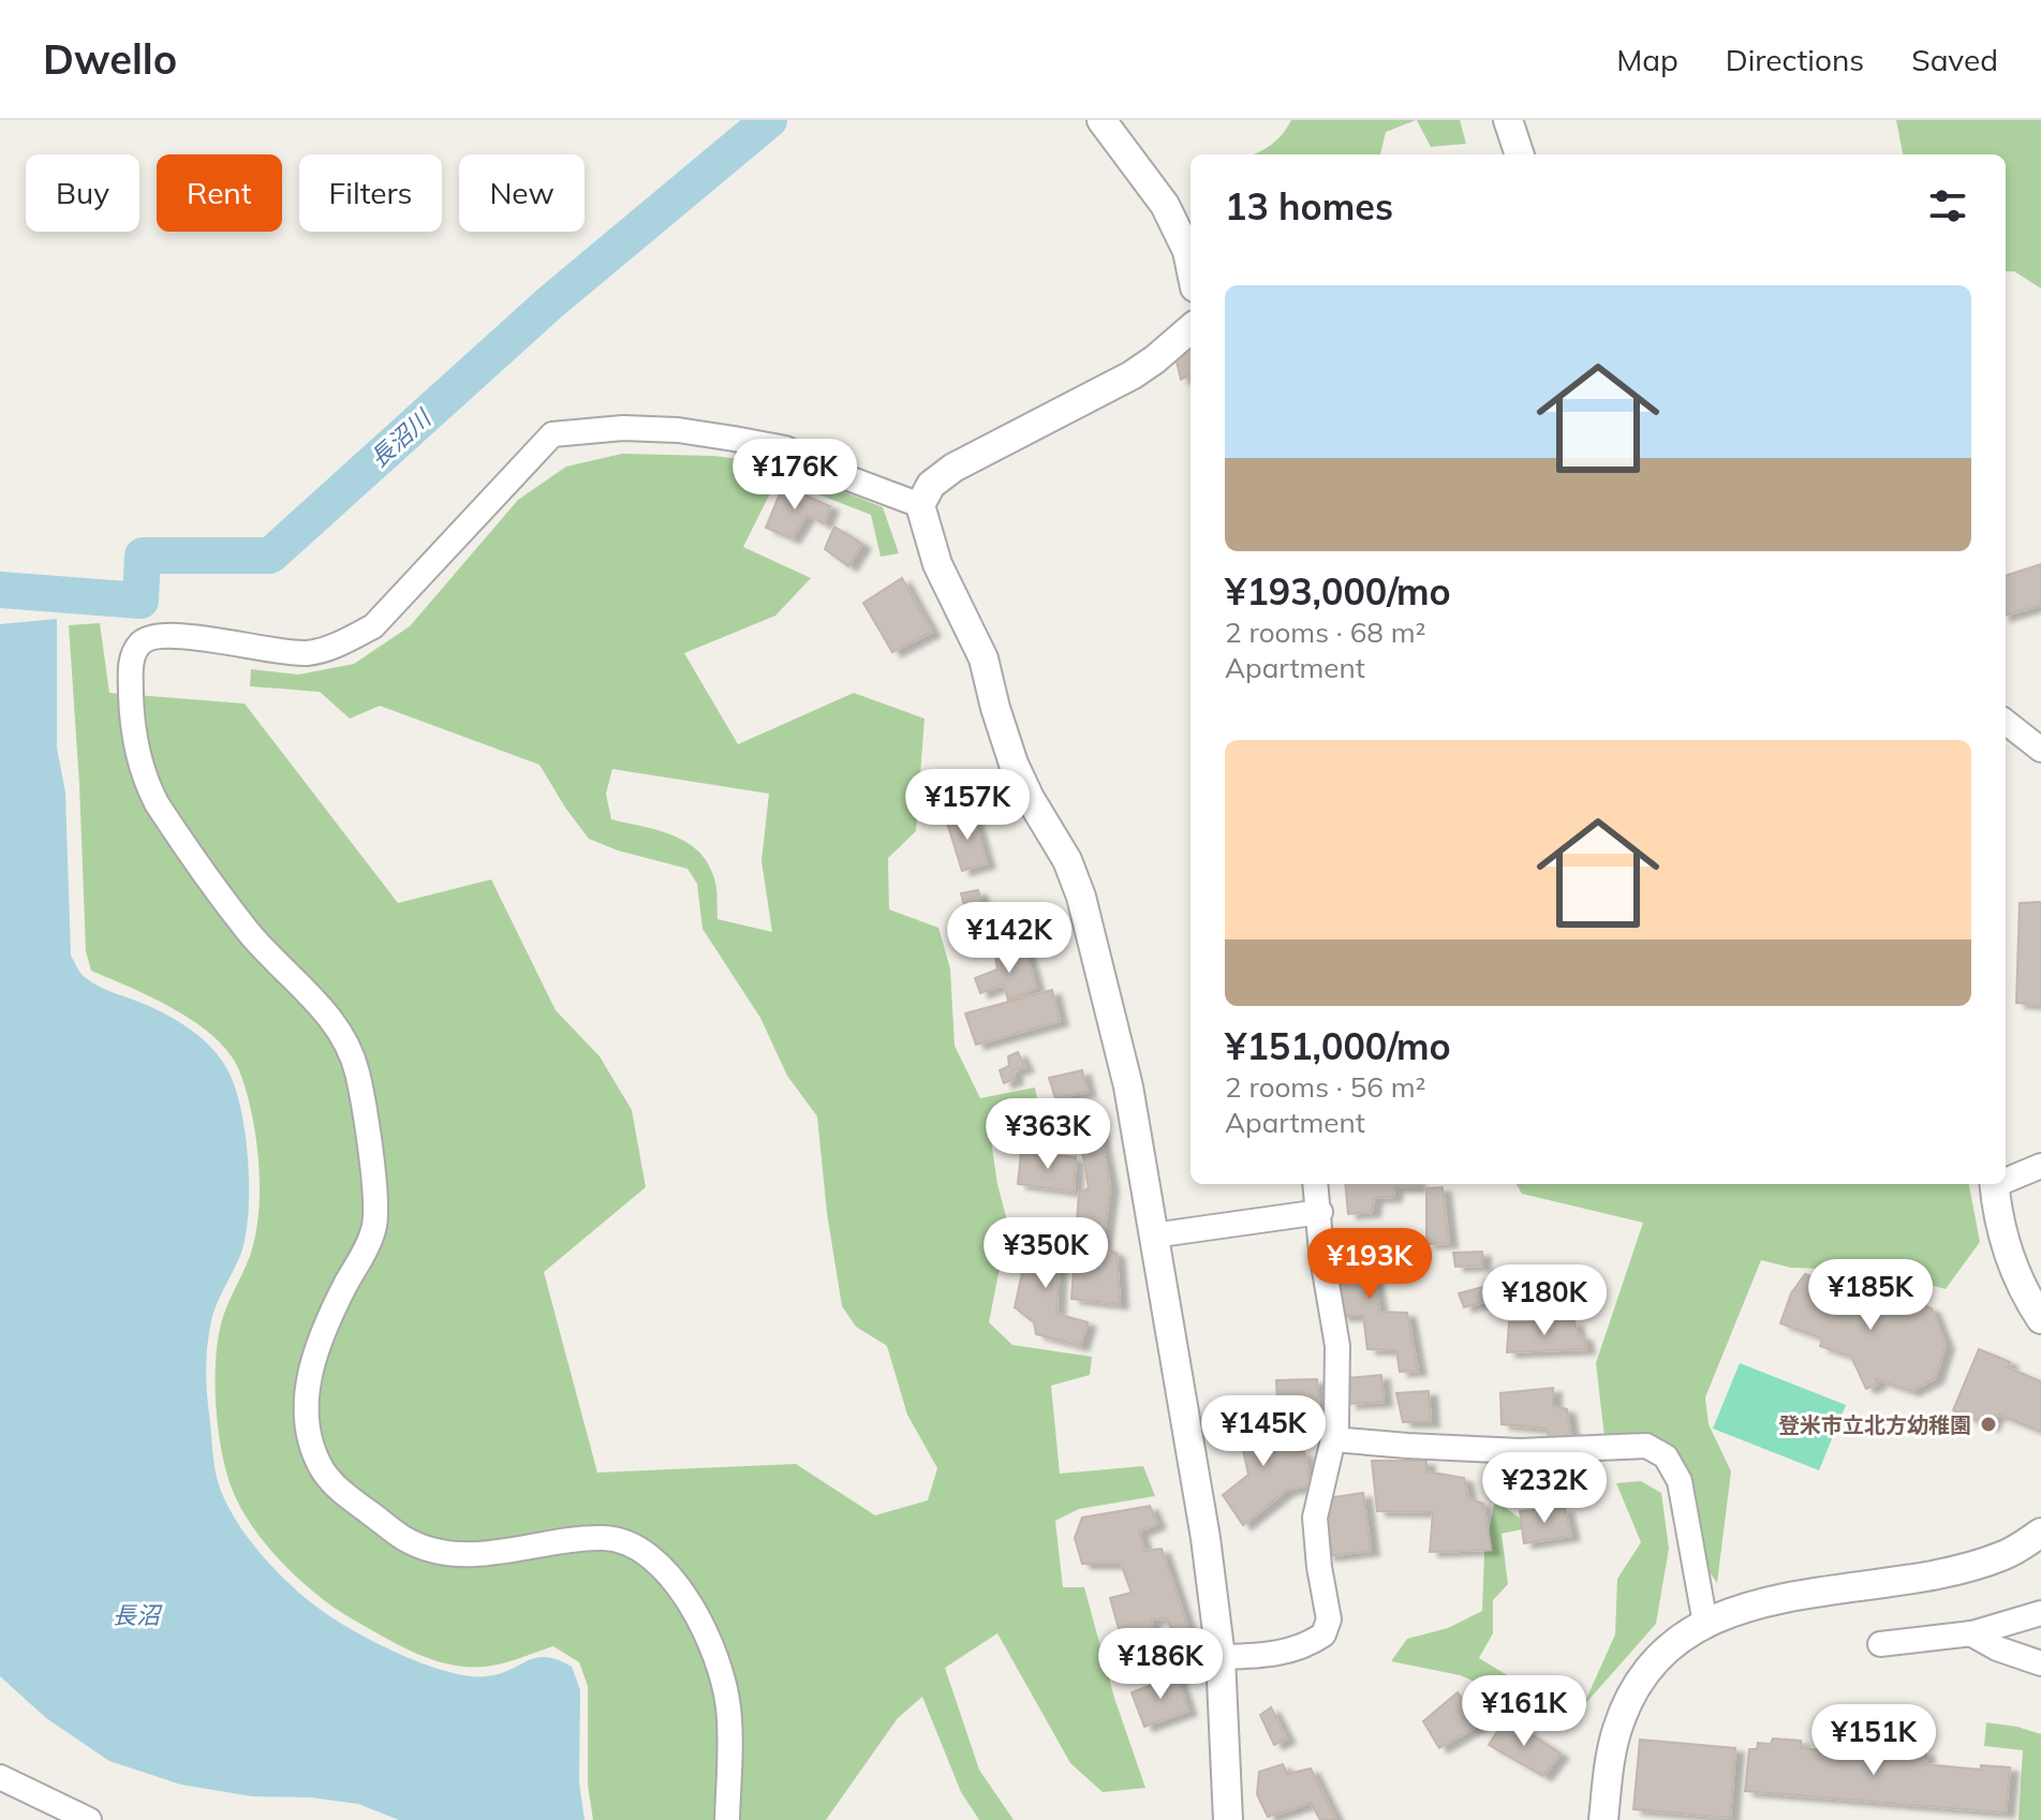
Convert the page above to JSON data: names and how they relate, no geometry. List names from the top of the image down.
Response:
{
  "water": ["長沼川", "長沼"],
  "places": ["登米市立北方幼稚園"],
  "page": {
    "header": "Dwello",
    "nav": ["Map", "Directions", "Saved"],
    "chip": [
      "Buy",
      "Rent",
      "Filters",
      "New"
    ],
    "heading": "13 homes",
    "list": [
      {
        "name": "¥193,000/mo",
        "note": "2 rooms · 68 m² · Apartment"
      },
      {
        "name": "¥151,000/mo",
        "note": "2 rooms · 56 m² · Apartment"
      }
    ],
    "price": [
      "¥176K",
      "¥157K",
      "¥142K",
      "¥363K",
      "¥350K",
      "¥193K",
      "¥185K",
      "¥180K",
      "¥145K",
      "¥232K",
      "¥186K",
      "¥161K",
      "¥151K"
    ]
  }
}
